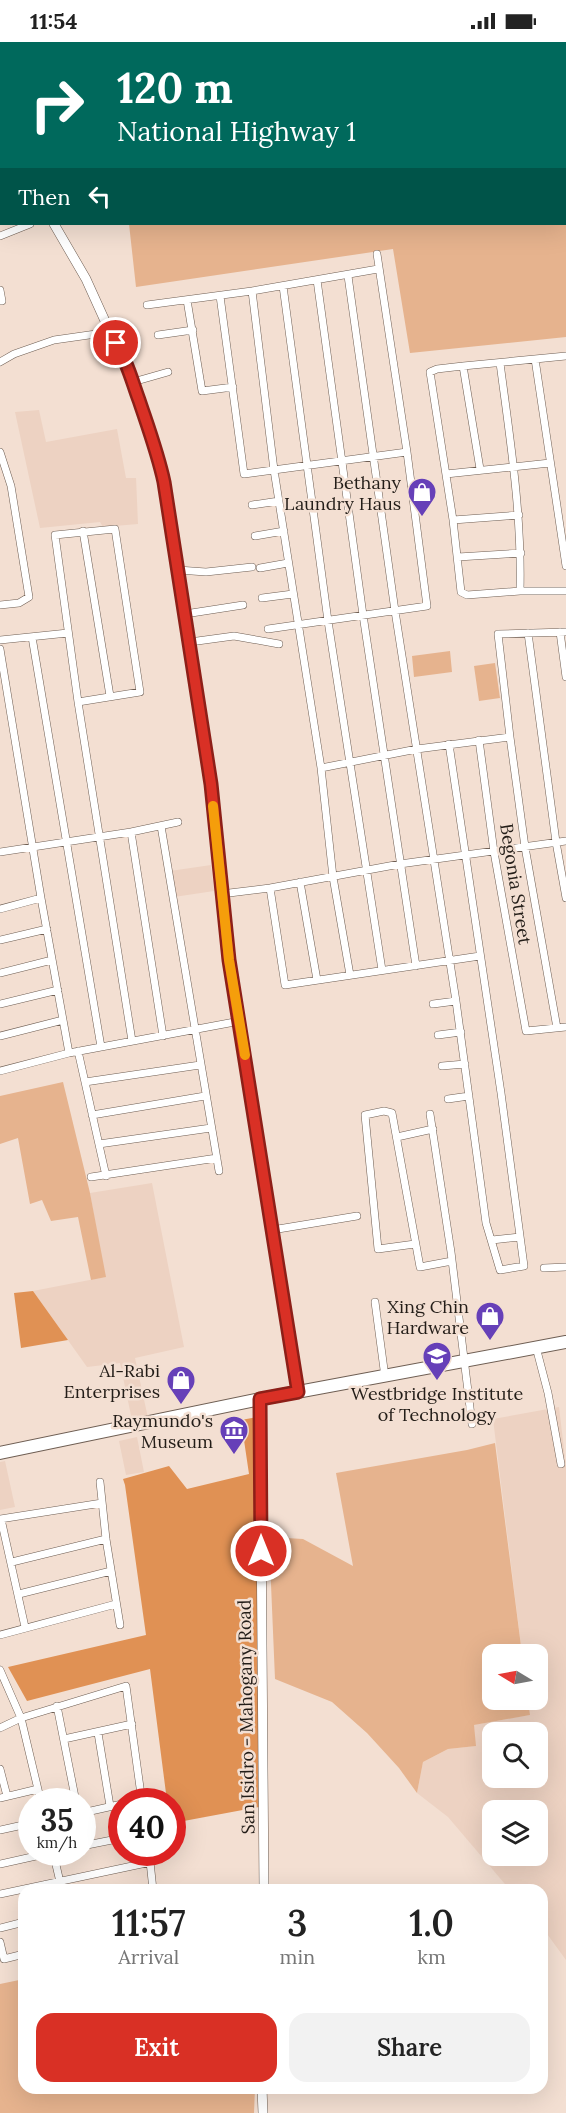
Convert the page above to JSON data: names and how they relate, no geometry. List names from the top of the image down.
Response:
{
  "streets": {
    "street": ["Begonia Street", "San Isidro - Mahogany Road"]
  },
  "places": {
    "shop": ["Bethany Laundry Haus", "Xing Chin Hardware", "Al-Rabi Enterprises"],
    "school or university": ["Westbridge Institute of Technology"],
    "museum": ["Raymundo's Museum"]
  },
  "north": "left",
  "page": {
    "status": "11:54",
    "turn": ["120 m", "National Highway 1"],
    "then": "Then",
    "speed": "35 km/h",
    "limit": "40",
    "eta": [
      "11:57",
      "Arrival",
      "3",
      "min",
      "1.0",
      "km"
    ],
    "buttons": ["Exit", "Share"]
  }
}
